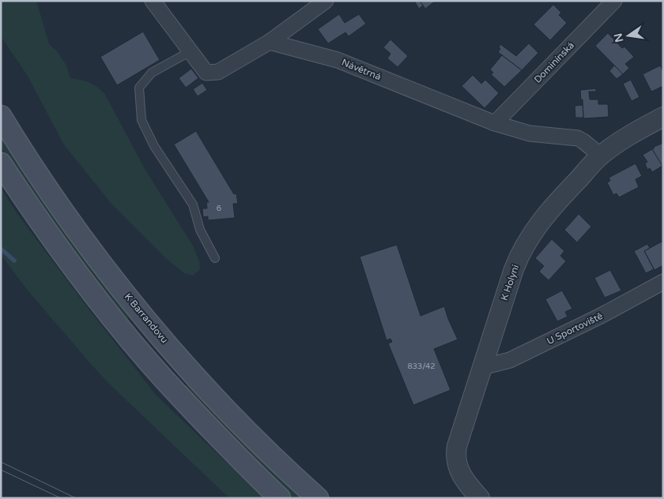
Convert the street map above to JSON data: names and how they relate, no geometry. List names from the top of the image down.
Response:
{
  "streets": {
    "main road": ["K Barrandovu"],
    "street": [
      "Dominínská",
      "Návětrná",
      "K Holyni",
      "U Sportoviště"
    ]
  },
  "crossings": [
    ["Dominínská", "Návětrná"],
    ["Návětrná", "K Holyni"],
    ["K Holyni", "U Sportoviště"]
  ],
  "house_numbers": ["6", "833/42"],
  "north": "left"
}
